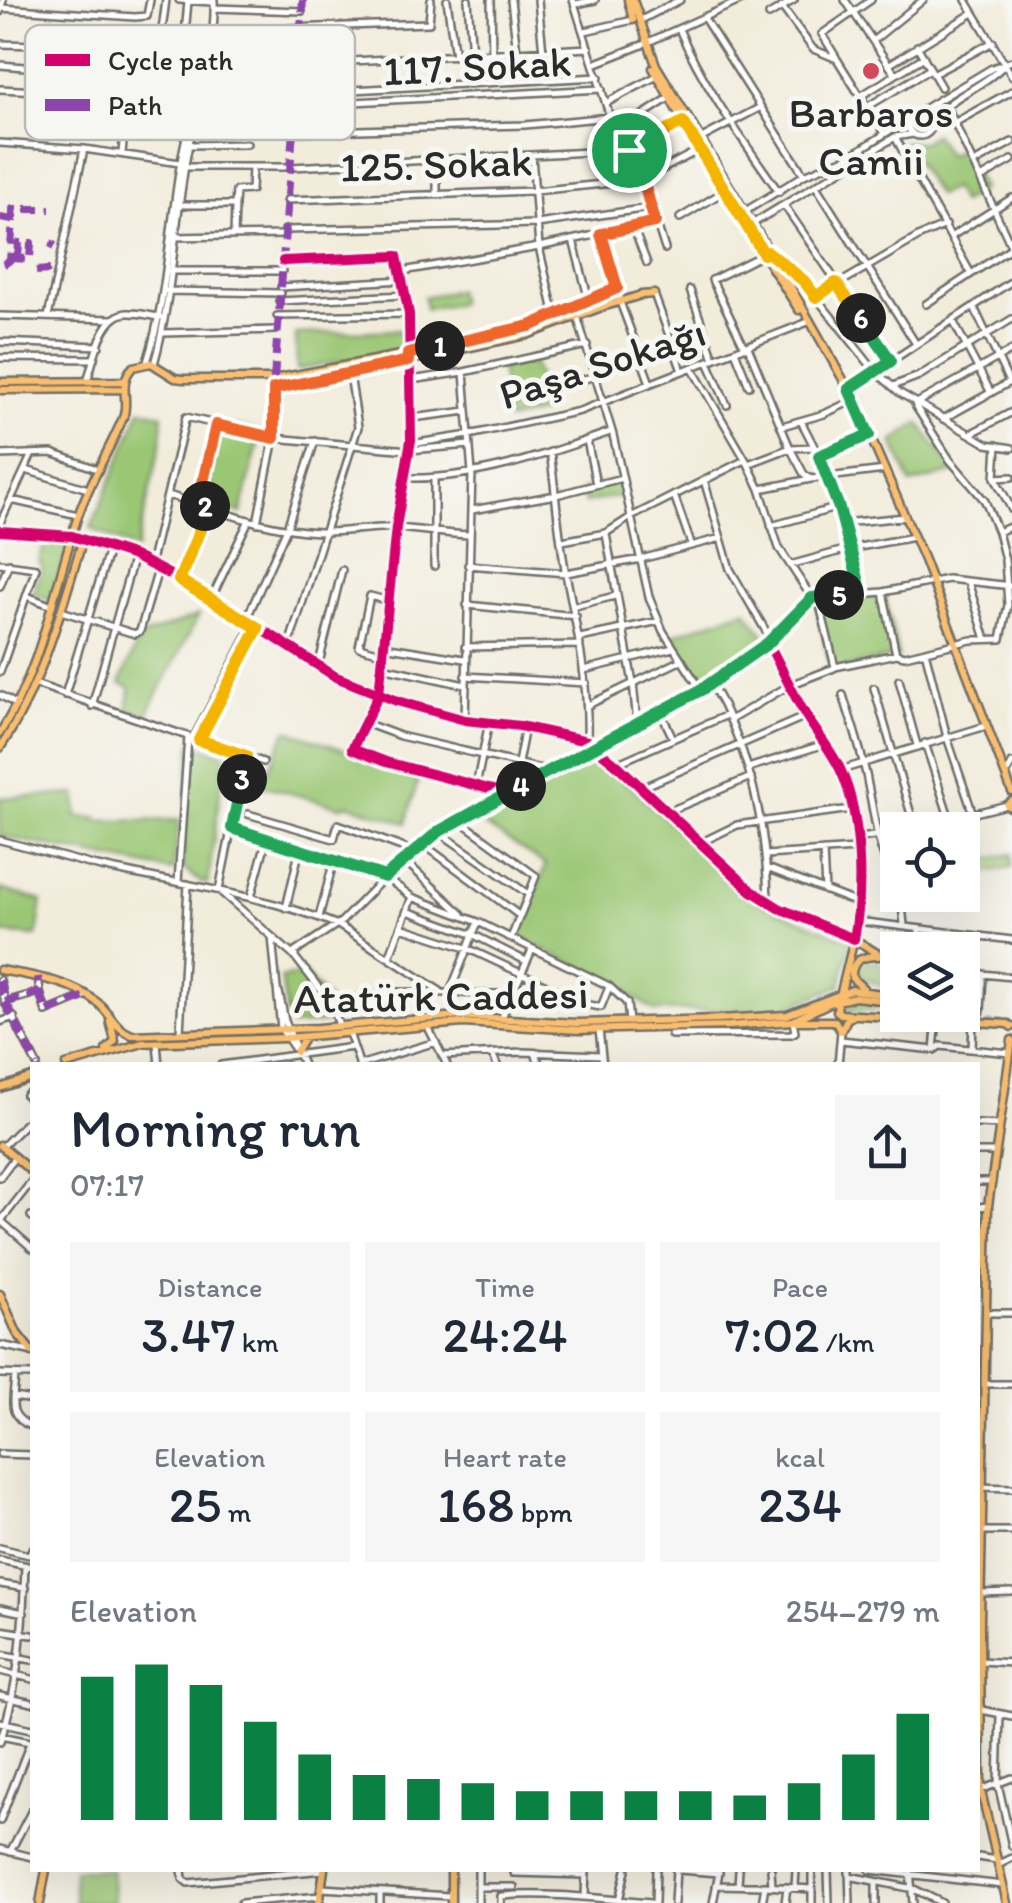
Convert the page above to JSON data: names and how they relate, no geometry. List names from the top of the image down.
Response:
{
  "streets": {
    "main road": ["Atatürk Caddesi"],
    "street": ["117. Sokak", "125. Sokak", "Paşa Sokağı"]
  },
  "places": ["Barbaros Camii"],
  "legend": ["Cycle path", "Path"],
  "page": {
    "pins": [
      "6",
      "1",
      "2",
      "5",
      "3",
      "4"
    ],
    "heading": ["Morning run", "07:17"],
    "stats": [
      ["Distance", "3.47 km"],
      ["Time", "24:24"],
      ["Pace", "7:02 /km"],
      ["Elevation", "25 m"],
      ["Heart rate", "168 bpm"],
      ["kcal", "234"]
    ],
    "chart": ["Elevation", "254–279 m"]
  }
}
